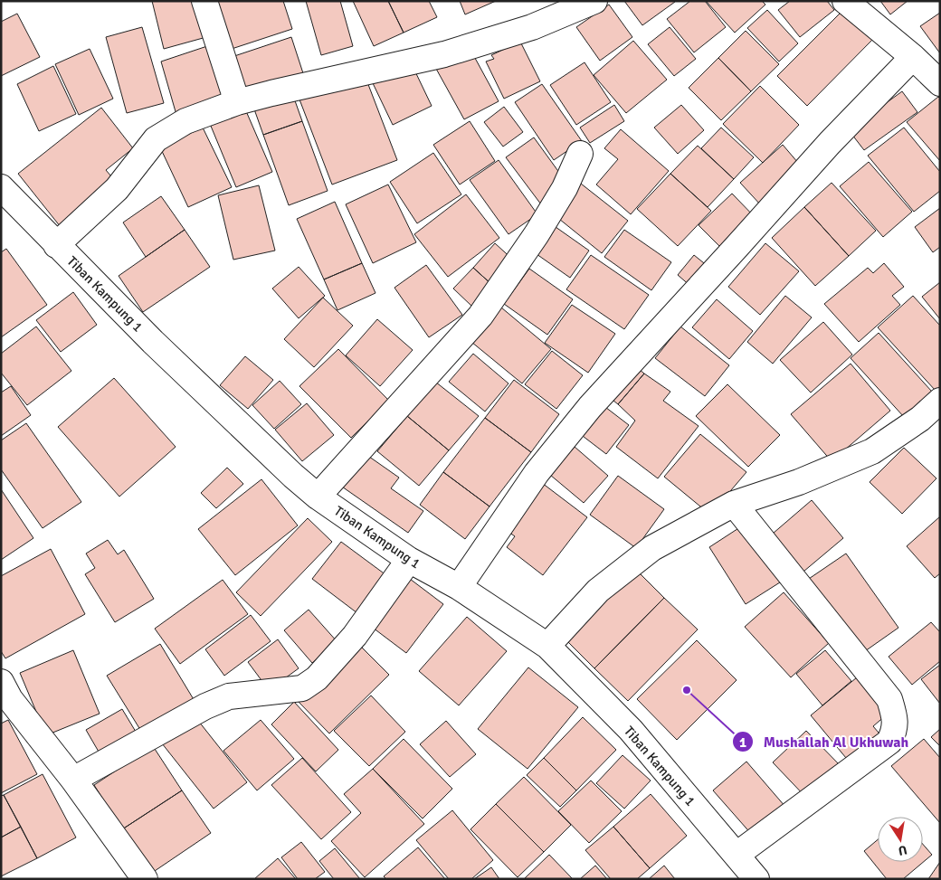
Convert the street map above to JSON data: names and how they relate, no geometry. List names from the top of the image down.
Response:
{
  "streets": {
    "street": ["Tiban Kampung 1"]
  },
  "places": ["Mushallah Al Ukhuwah"],
  "north": "bottom"
}
